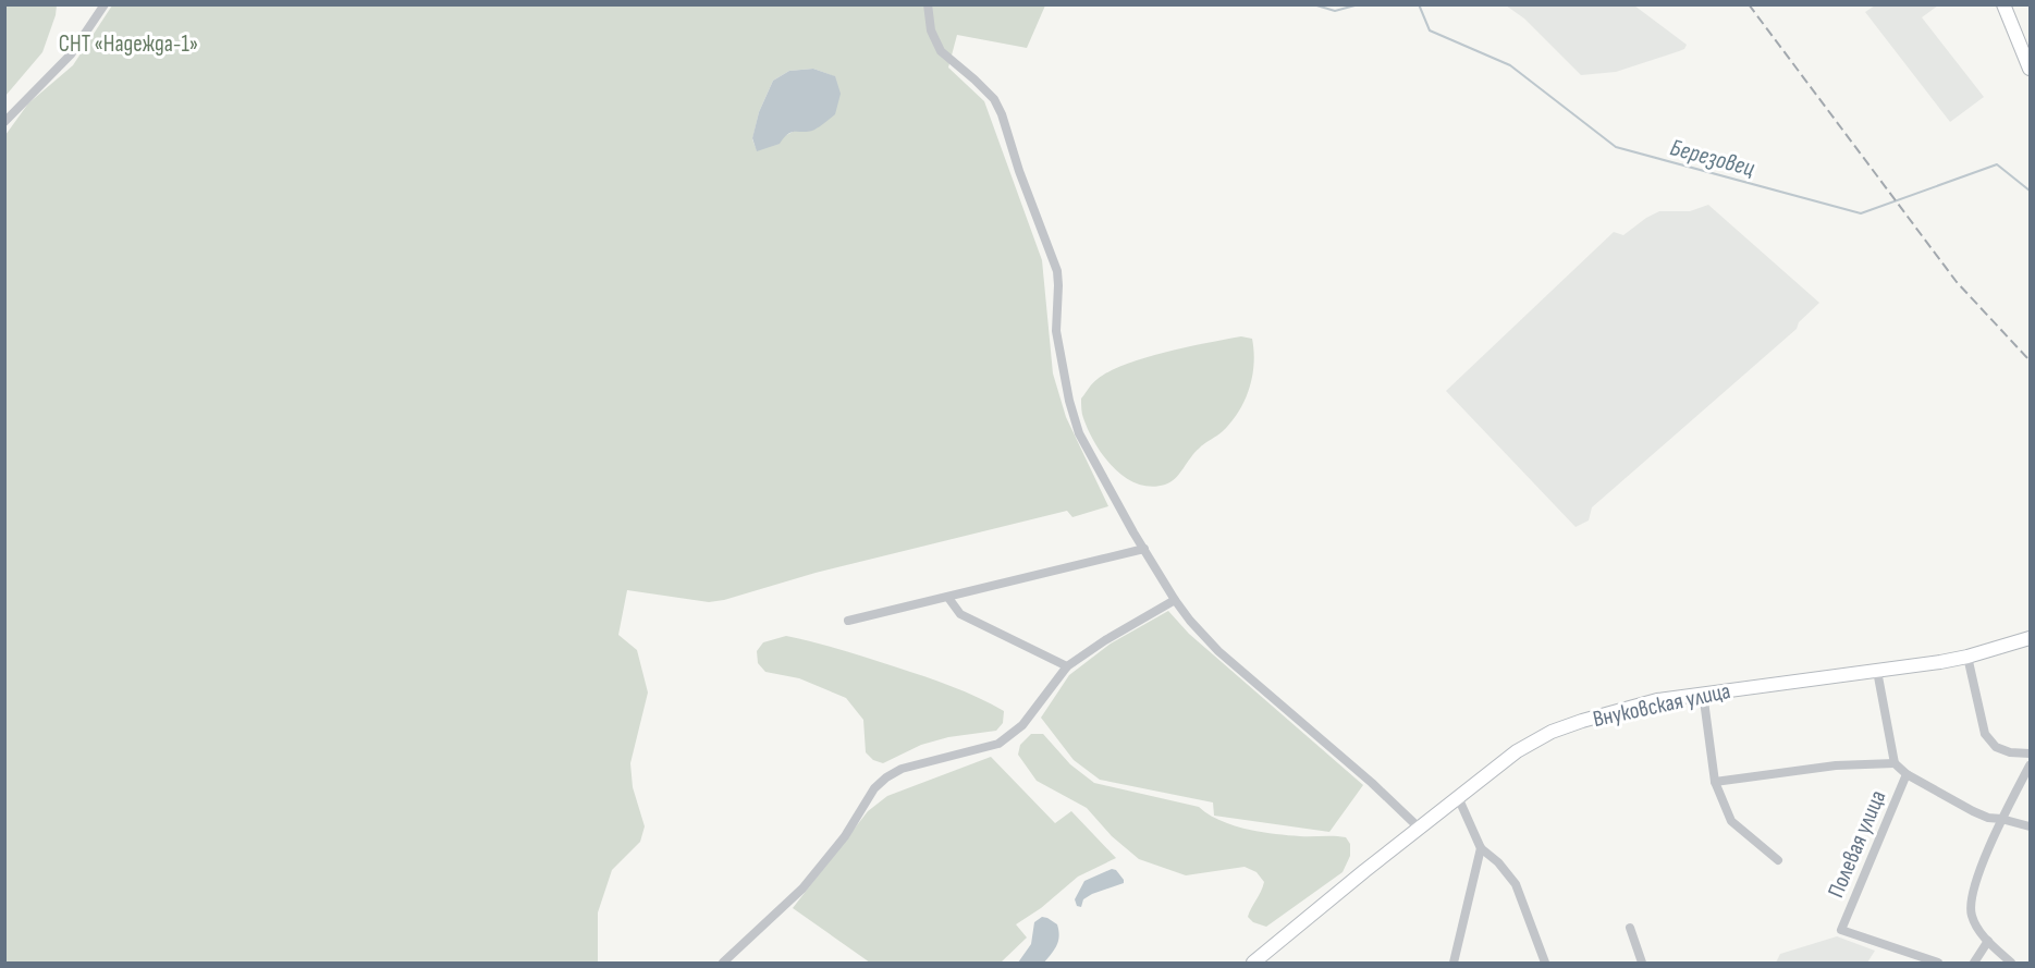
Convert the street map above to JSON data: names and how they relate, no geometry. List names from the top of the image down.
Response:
{
  "streets": {
    "main road": ["Внуковская улица"],
    "street": ["Полевая улица"]
  },
  "water": ["Березовец"],
  "parks": ["СНТ «Надежда-1»"]
}
